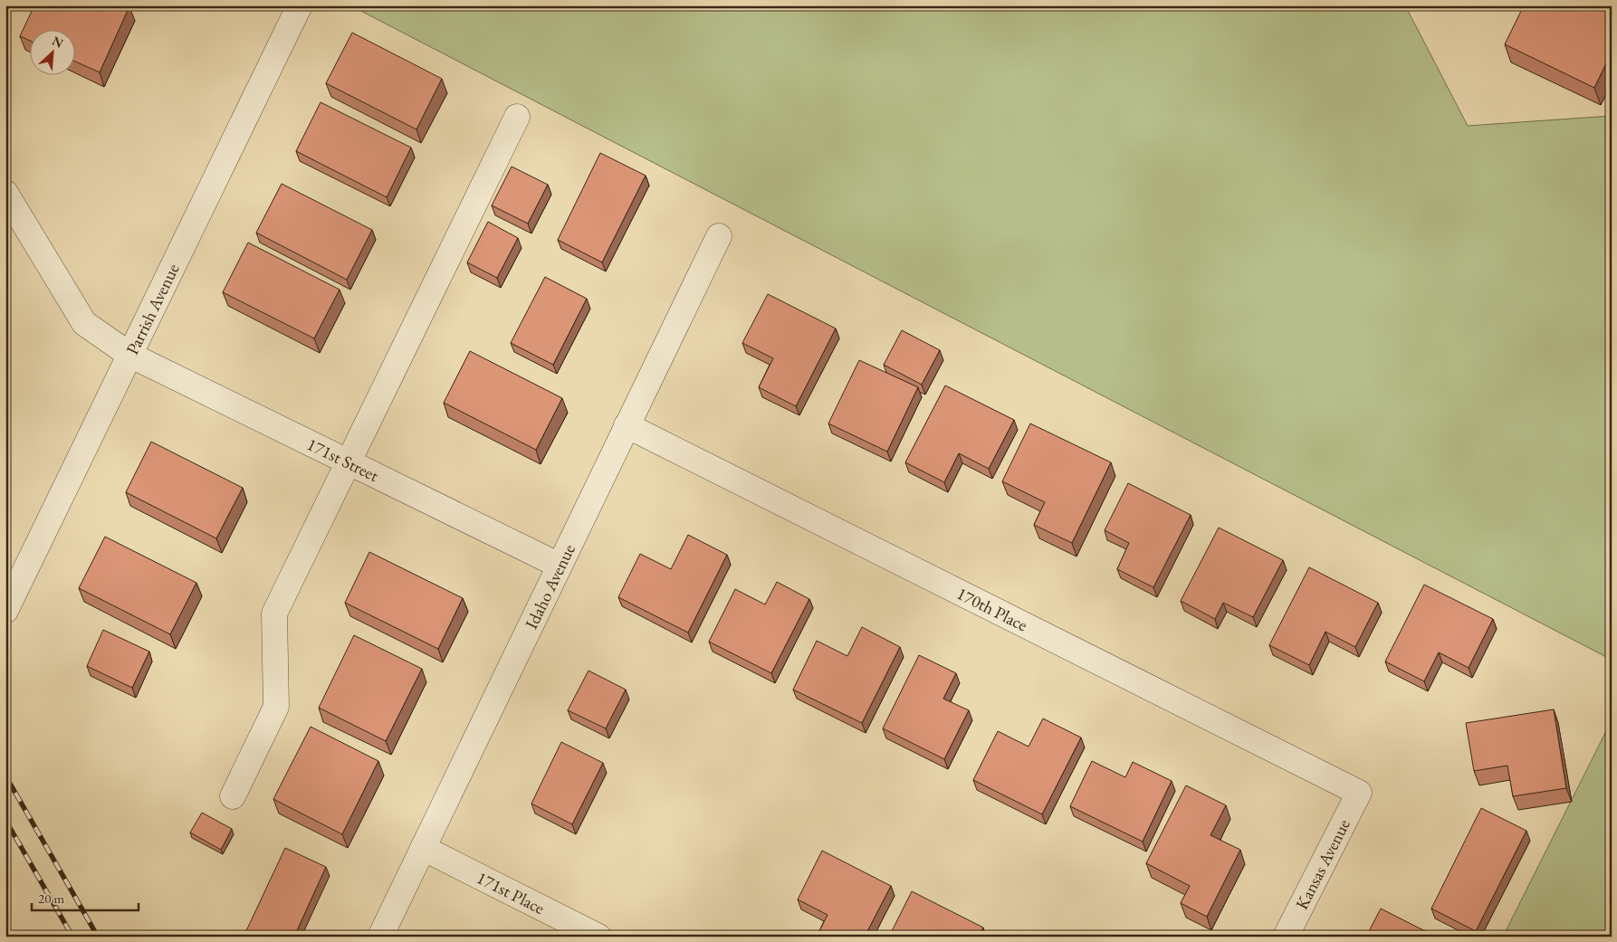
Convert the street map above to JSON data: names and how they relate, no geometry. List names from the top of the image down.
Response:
{
  "streets": {
    "street": [
      "Parrish Avenue",
      "171st Street",
      "Idaho Avenue",
      "170th Place",
      "Kansas Avenue",
      "171st Place"
    ]
  },
  "crossings": [
    ["Parrish Avenue", "171st Street"],
    ["171st Street", "Idaho Avenue"],
    ["Idaho Avenue", "170th Place"],
    ["Idaho Avenue", "171st Place"],
    ["170th Place", "Kansas Avenue"]
  ],
  "scale_bar": "20 m",
  "north": "top right"
}
